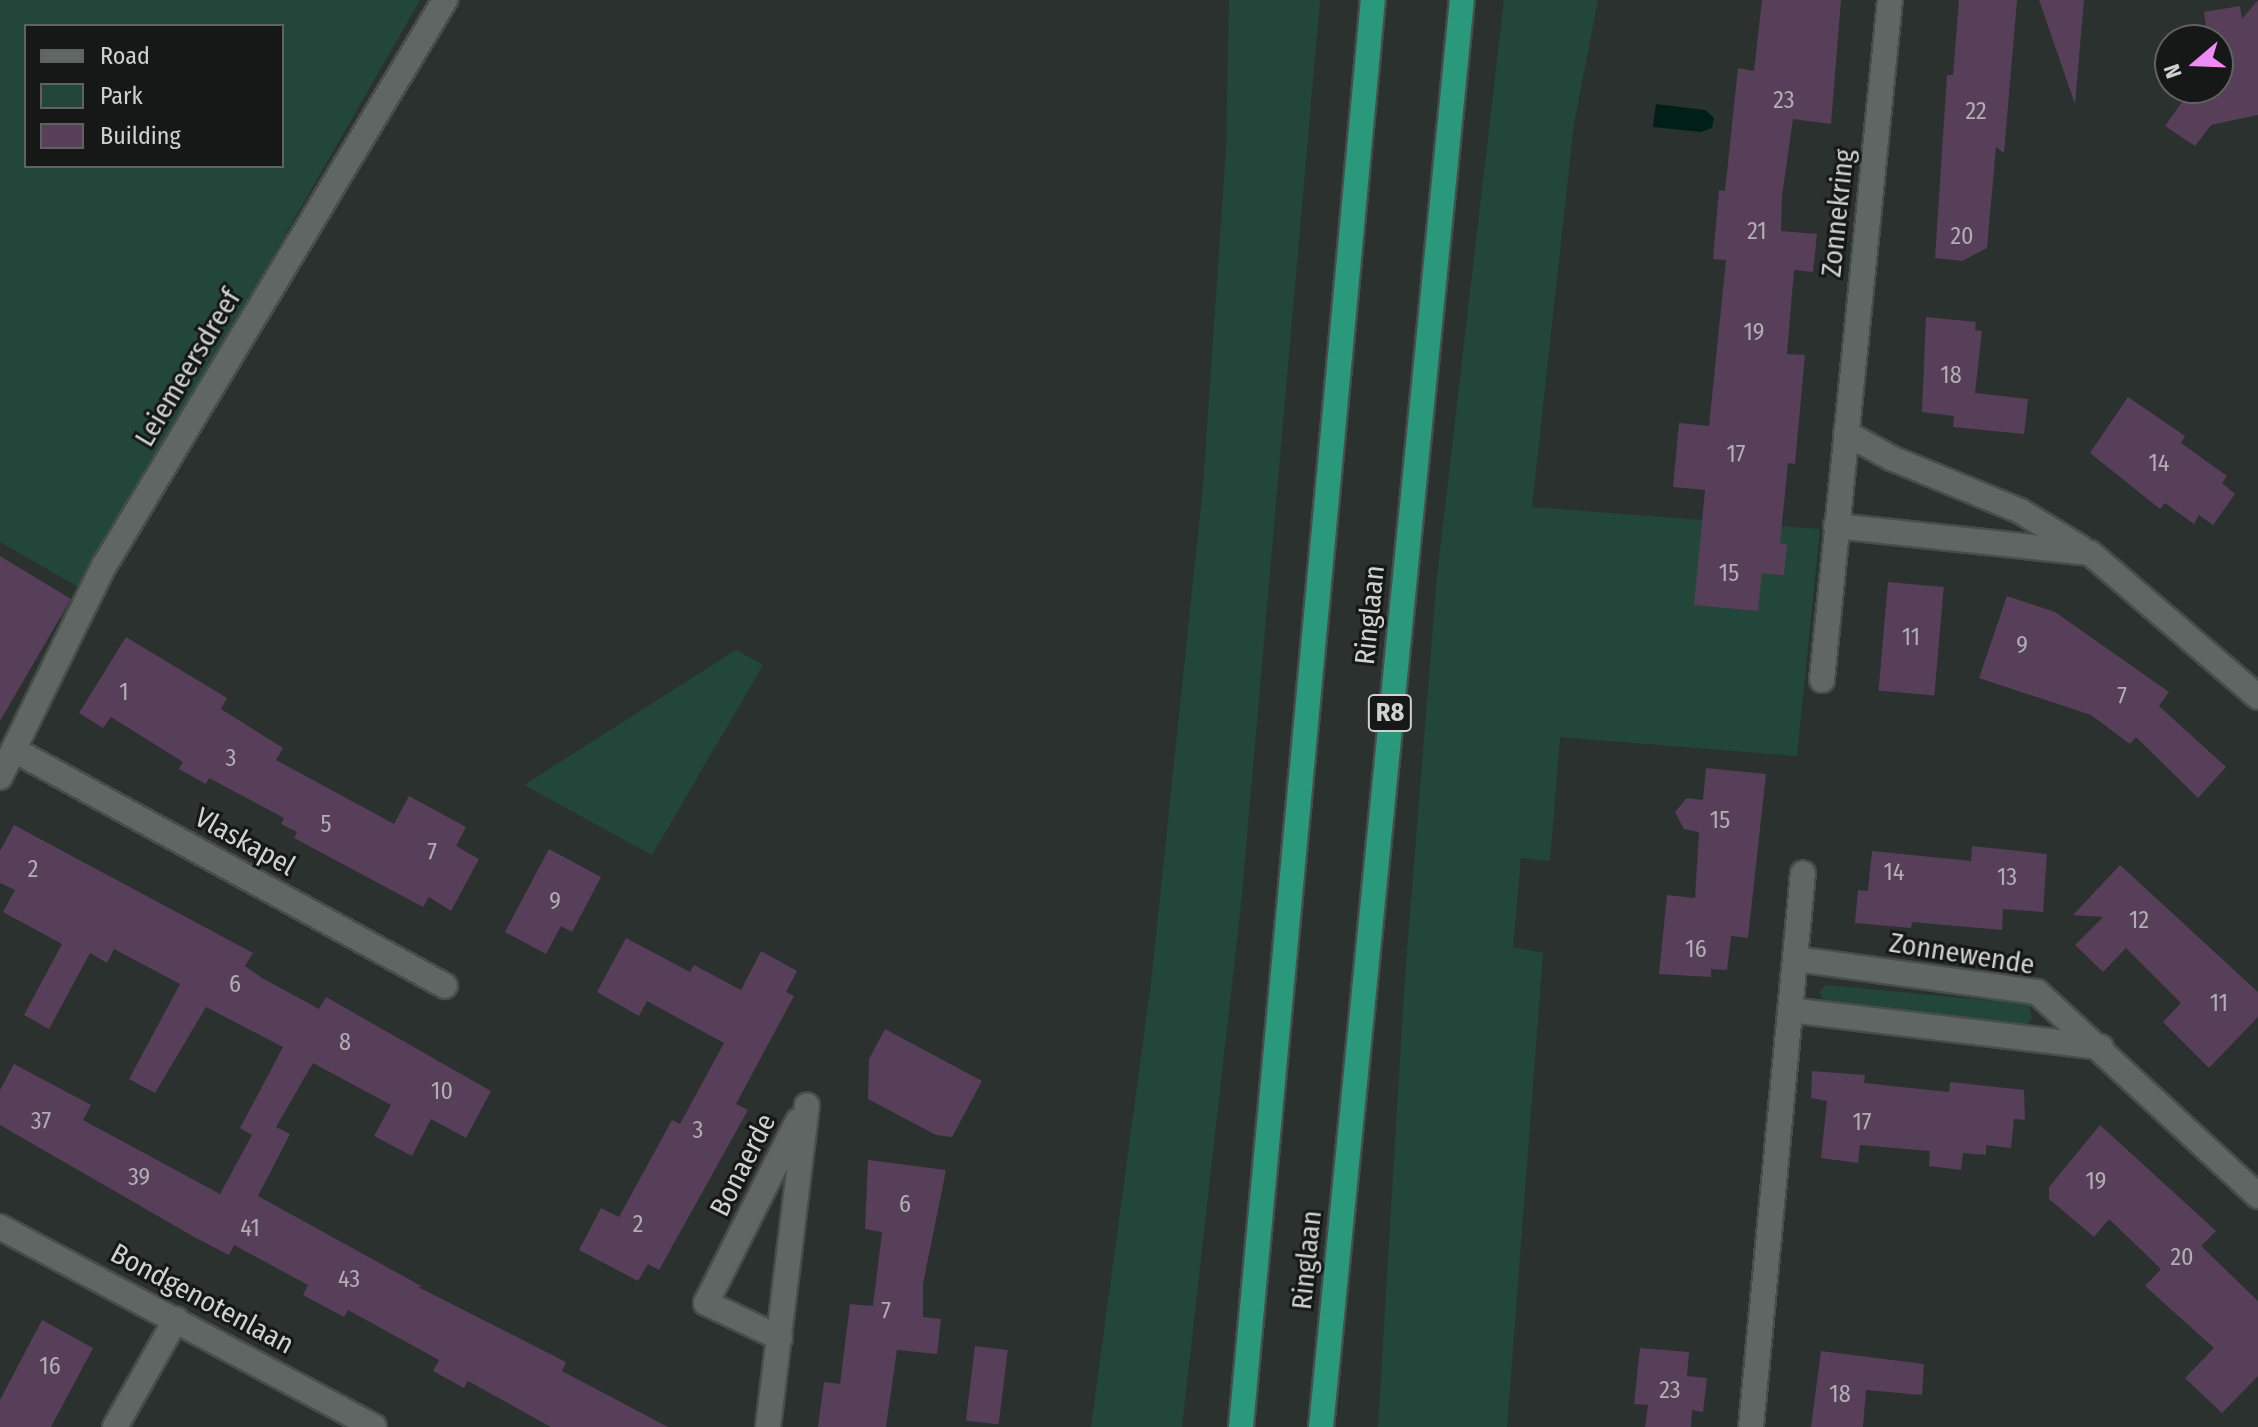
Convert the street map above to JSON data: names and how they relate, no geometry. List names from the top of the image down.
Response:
{
  "streets": {
    "highway": ["Ringlaan", "R8"],
    "street": [
      "Zonnekring",
      "Leiemeersdreef",
      "Vlaskapel",
      "Zonnewende",
      "Bonaerde",
      "Bondgenotenlaan"
    ]
  },
  "crossings": [
    ["Leiemeersdreef", "Vlaskapel"]
  ],
  "house_numbers": [
    "23",
    "22",
    "21",
    "20",
    "19",
    "18",
    "17",
    "14",
    "15",
    "11",
    "9",
    "1",
    "7",
    "3",
    "15",
    "5",
    "7",
    "2",
    "14",
    "13",
    "9",
    "12",
    "16",
    "6",
    "11",
    "8",
    "10",
    "37",
    "17",
    "3",
    "39",
    "19",
    "6",
    "2",
    "41",
    "20",
    "43",
    "7",
    "16",
    "23",
    "18"
  ],
  "legend": ["Road", "Park", "Building"],
  "north": "left"
}
